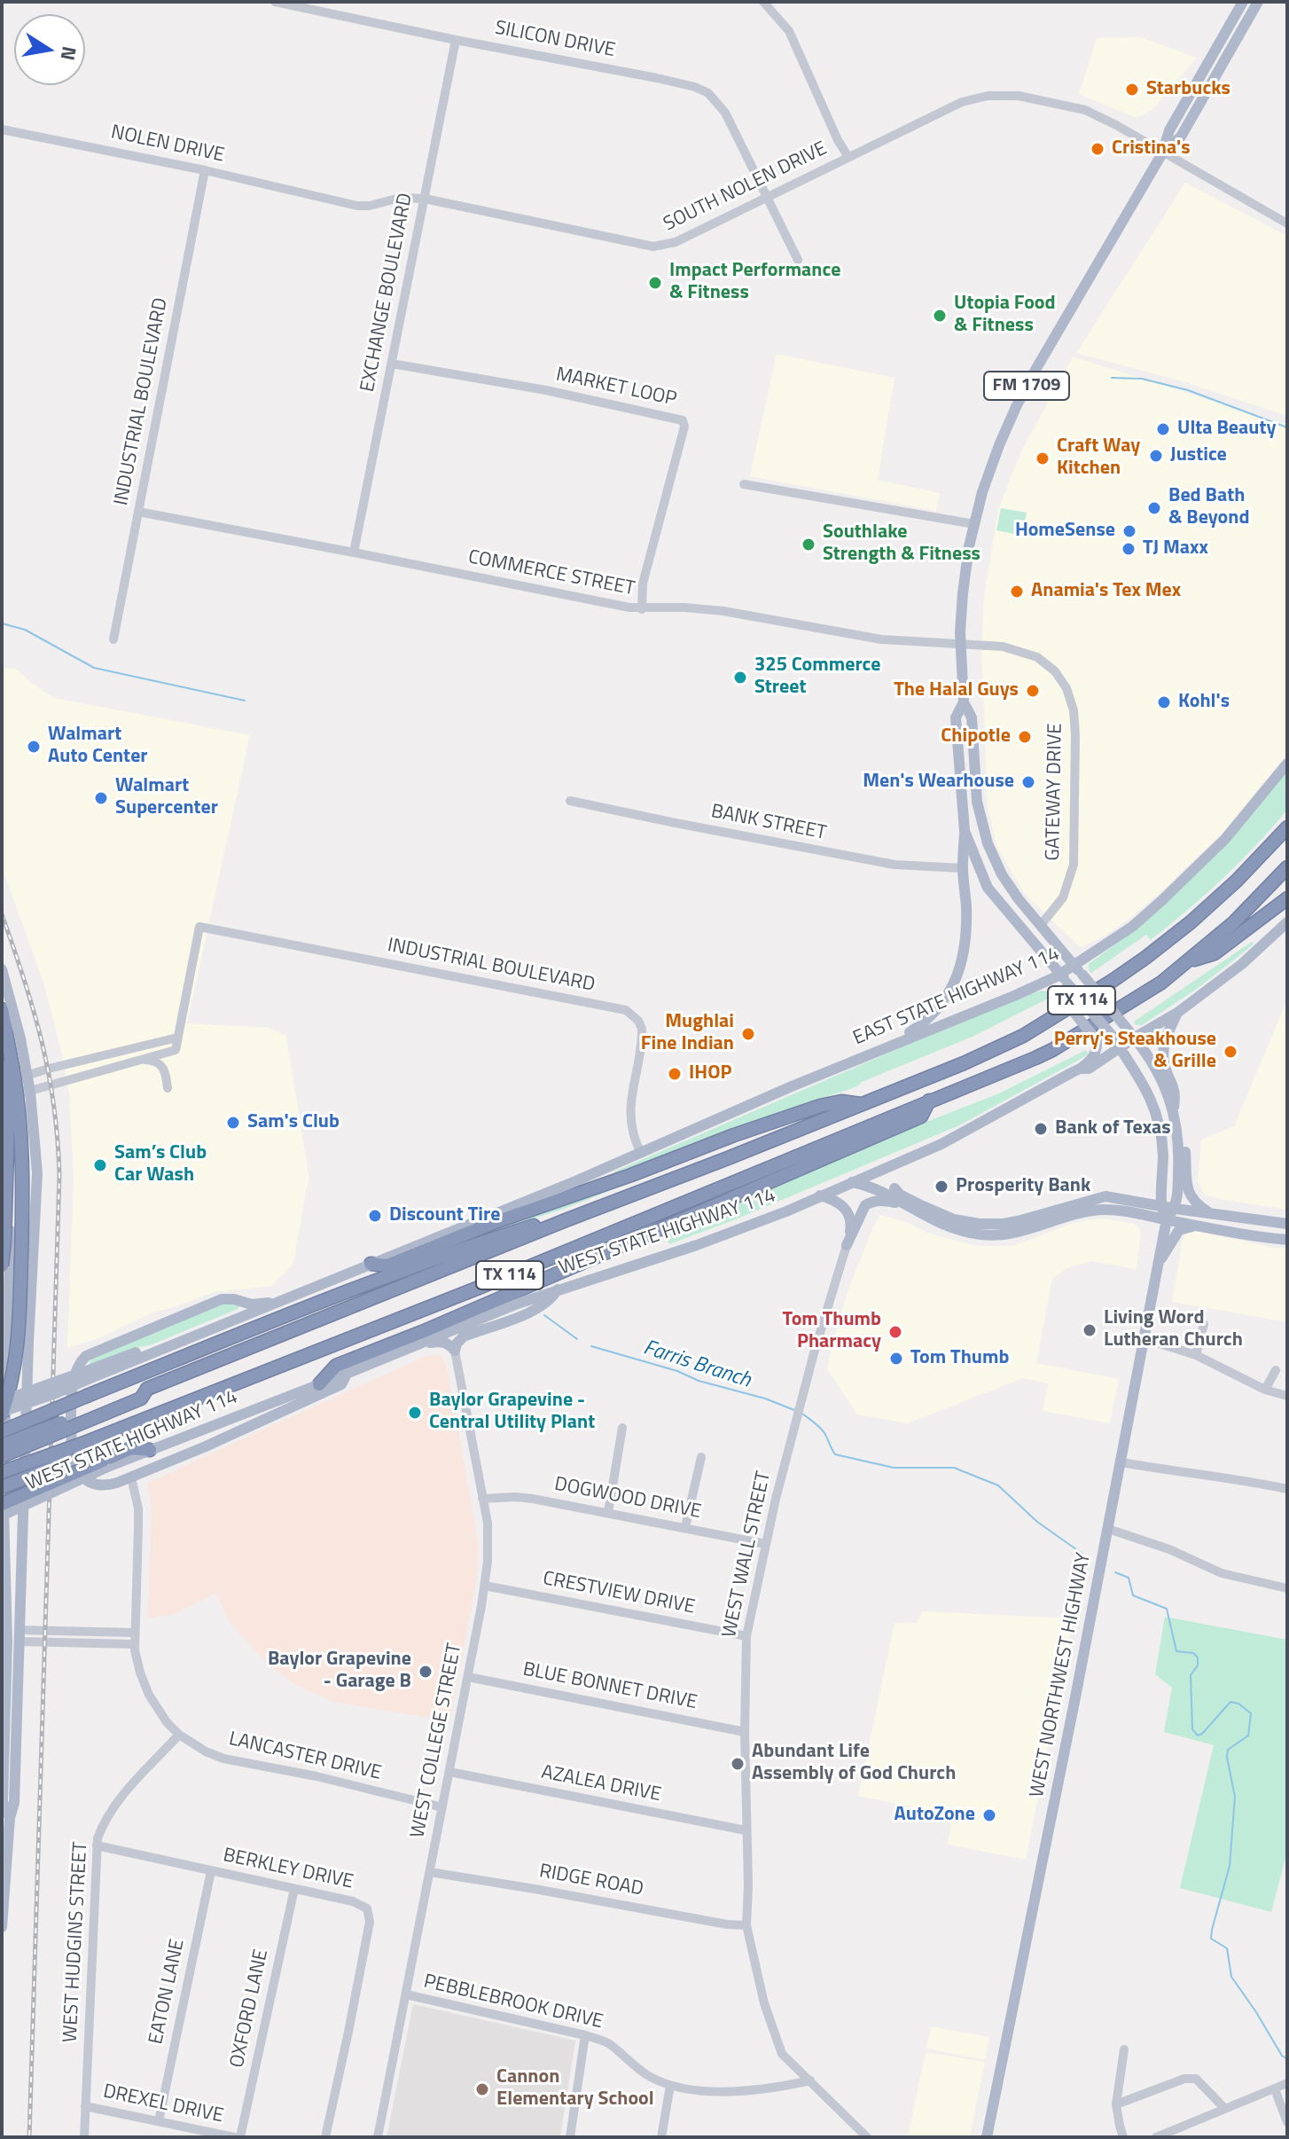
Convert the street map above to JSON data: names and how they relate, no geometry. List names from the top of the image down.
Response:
{
  "streets": {
    "highway": ["TX 114"],
    "main road": [
      "FM 1709",
      "EAST STATE HIGHWAY 114",
      "WEST STATE HIGHWAY 114",
      "WEST NORTHWEST HIGHWAY"
    ],
    "street": [
      "SILICON DRIVE",
      "NOLEN DRIVE",
      "SOUTH NOLEN DRIVE",
      "EXCHANGE BOULEVARD",
      "MARKET LOOP",
      "INDUSTRIAL BOULEVARD",
      "COMMERCE STREET",
      "GATEWAY DRIVE",
      "BANK STREET",
      "DOGWOOD DRIVE",
      "WEST WALL STREET",
      "CRESTVIEW DRIVE",
      "BLUE BONNET DRIVE",
      "WEST COLLEGE STREET",
      "LANCASTER DRIVE",
      "AZALEA DRIVE",
      "BERKLEY DRIVE",
      "RIDGE ROAD",
      "WEST HUDGINS STREET",
      "EATON LANE",
      "PEBBLEBROOK DRIVE",
      "OXFORD LANE",
      "DREXEL DRIVE"
    ]
  },
  "crossings": [
    ["SILICON DRIVE", "SOUTH NOLEN DRIVE"],
    ["SILICON DRIVE", "EXCHANGE BOULEVARD"],
    ["NOLEN DRIVE", "SOUTH NOLEN DRIVE"],
    ["NOLEN DRIVE", "INDUSTRIAL BOULEVARD"],
    ["SOUTH NOLEN DRIVE", "EXCHANGE BOULEVARD"],
    ["SOUTH NOLEN DRIVE", "FM 1709"],
    ["EXCHANGE BOULEVARD", "MARKET LOOP"],
    ["EXCHANGE BOULEVARD", "COMMERCE STREET"],
    ["FM 1709", "COMMERCE STREET"],
    ["FM 1709", "GATEWAY DRIVE"],
    ["FM 1709", "EAST STATE HIGHWAY 114"],
    ["FM 1709", "WEST STATE HIGHWAY 114"],
    ["MARKET LOOP", "COMMERCE STREET"],
    ["INDUSTRIAL BOULEVARD", "COMMERCE STREET"],
    ["INDUSTRIAL BOULEVARD", "EAST STATE HIGHWAY 114"],
    ["COMMERCE STREET", "GATEWAY DRIVE"],
    ["DOGWOOD DRIVE", "WEST WALL STREET"],
    ["DOGWOOD DRIVE", "WEST COLLEGE STREET"],
    ["WEST WALL STREET", "CRESTVIEW DRIVE"],
    ["WEST WALL STREET", "BLUE BONNET DRIVE"],
    ["WEST WALL STREET", "AZALEA DRIVE"],
    ["WEST WALL STREET", "RIDGE ROAD"],
    ["WEST WALL STREET", "PEBBLEBROOK DRIVE"],
    ["CRESTVIEW DRIVE", "WEST COLLEGE STREET"],
    ["BLUE BONNET DRIVE", "WEST COLLEGE STREET"],
    ["WEST COLLEGE STREET", "LANCASTER DRIVE"],
    ["WEST COLLEGE STREET", "AZALEA DRIVE"],
    ["WEST COLLEGE STREET", "RIDGE ROAD"],
    ["WEST COLLEGE STREET", "PEBBLEBROOK DRIVE"],
    ["LANCASTER DRIVE", "WEST HUDGINS STREET"],
    ["BERKLEY DRIVE", "WEST HUDGINS STREET"],
    ["BERKLEY DRIVE", "EATON LANE"],
    ["BERKLEY DRIVE", "OXFORD LANE"],
    ["WEST HUDGINS STREET", "DREXEL DRIVE"],
    ["EATON LANE", "DREXEL DRIVE"]
  ],
  "water": ["Farris Branch"],
  "places": [
    "Starbucks",
    "Cristina's",
    "Impact Performance & Fitness",
    "Utopia Food & Fitness",
    "Ulta Beauty",
    "Justice",
    "Craft Way Kitchen",
    "Bed Bath & Beyond",
    "HomeSense",
    "Southlake Strength & Fitness",
    "TJ Maxx",
    "Anamia's Tex Mex",
    "325 Commerce Street",
    "The Halal Guys",
    "Kohl's",
    "Chipotle",
    "Walmart Auto Center",
    "Men's Wearhouse",
    "Walmart Supercenter",
    "Mughlai Fine Indian",
    "Perry's Steakhouse & Grille",
    "IHOP",
    "Sam's Club",
    "Bank of Texas",
    "Sam’s Club Car Wash",
    "Prosperity Bank",
    "Discount Tire",
    "Living Word Lutheran Church",
    "Tom Thumb Pharmacy",
    "Tom Thumb",
    "Baylor Grapevine - Central Utility Plant",
    "Baylor Grapevine - Garage B",
    "Abundant Life Assembly of God Church",
    "AutoZone",
    "Cannon Elementary School"
  ],
  "north": "right"
}
